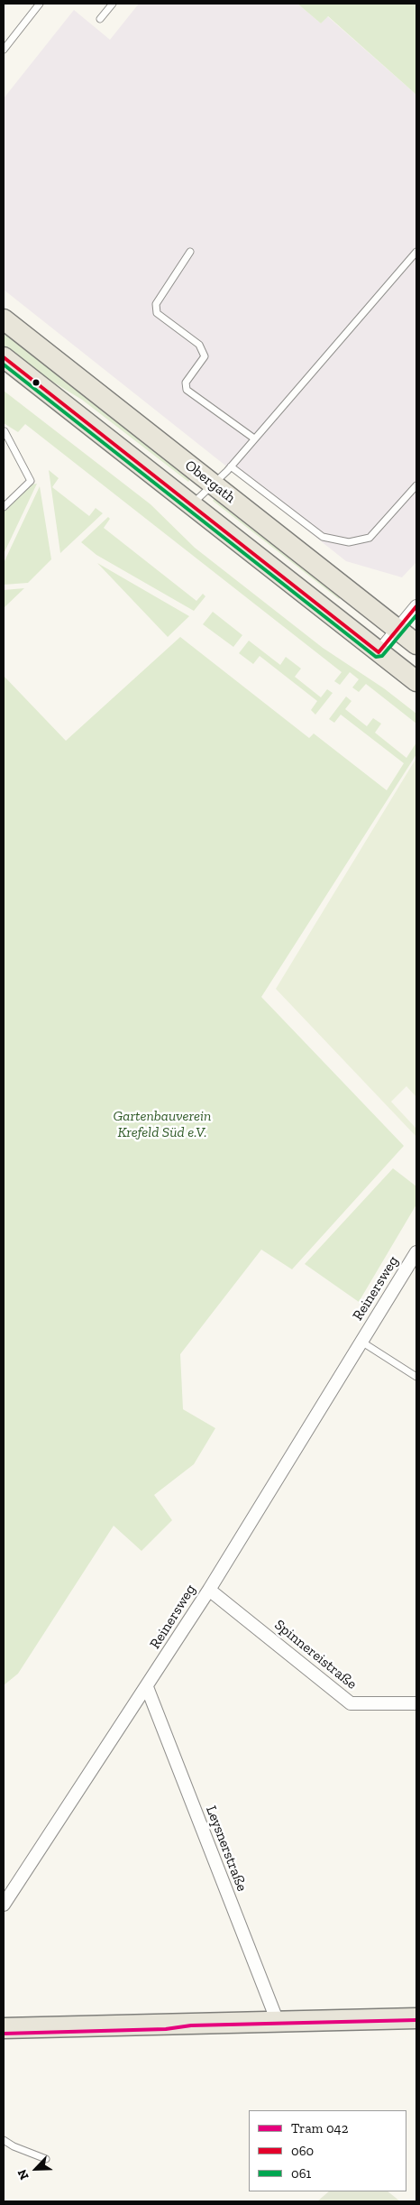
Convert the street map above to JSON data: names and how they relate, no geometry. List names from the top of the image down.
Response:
{
  "streets": {
    "main road": ["Obergath"],
    "street": ["Reinersweg", "Spinnereistraße", "Leysnerstraße"]
  },
  "crossings": [
    ["Reinersweg", "Spinnereistraße"],
    ["Reinersweg", "Leysnerstraße"]
  ],
  "parks": ["Gartenbauverein Krefeld Süd e.V."],
  "lines": ["transit line 060", "transit line 061", "tram line 042"],
  "legend": ["Tram 042", "060", "061"],
  "north": "bottom left"
}
